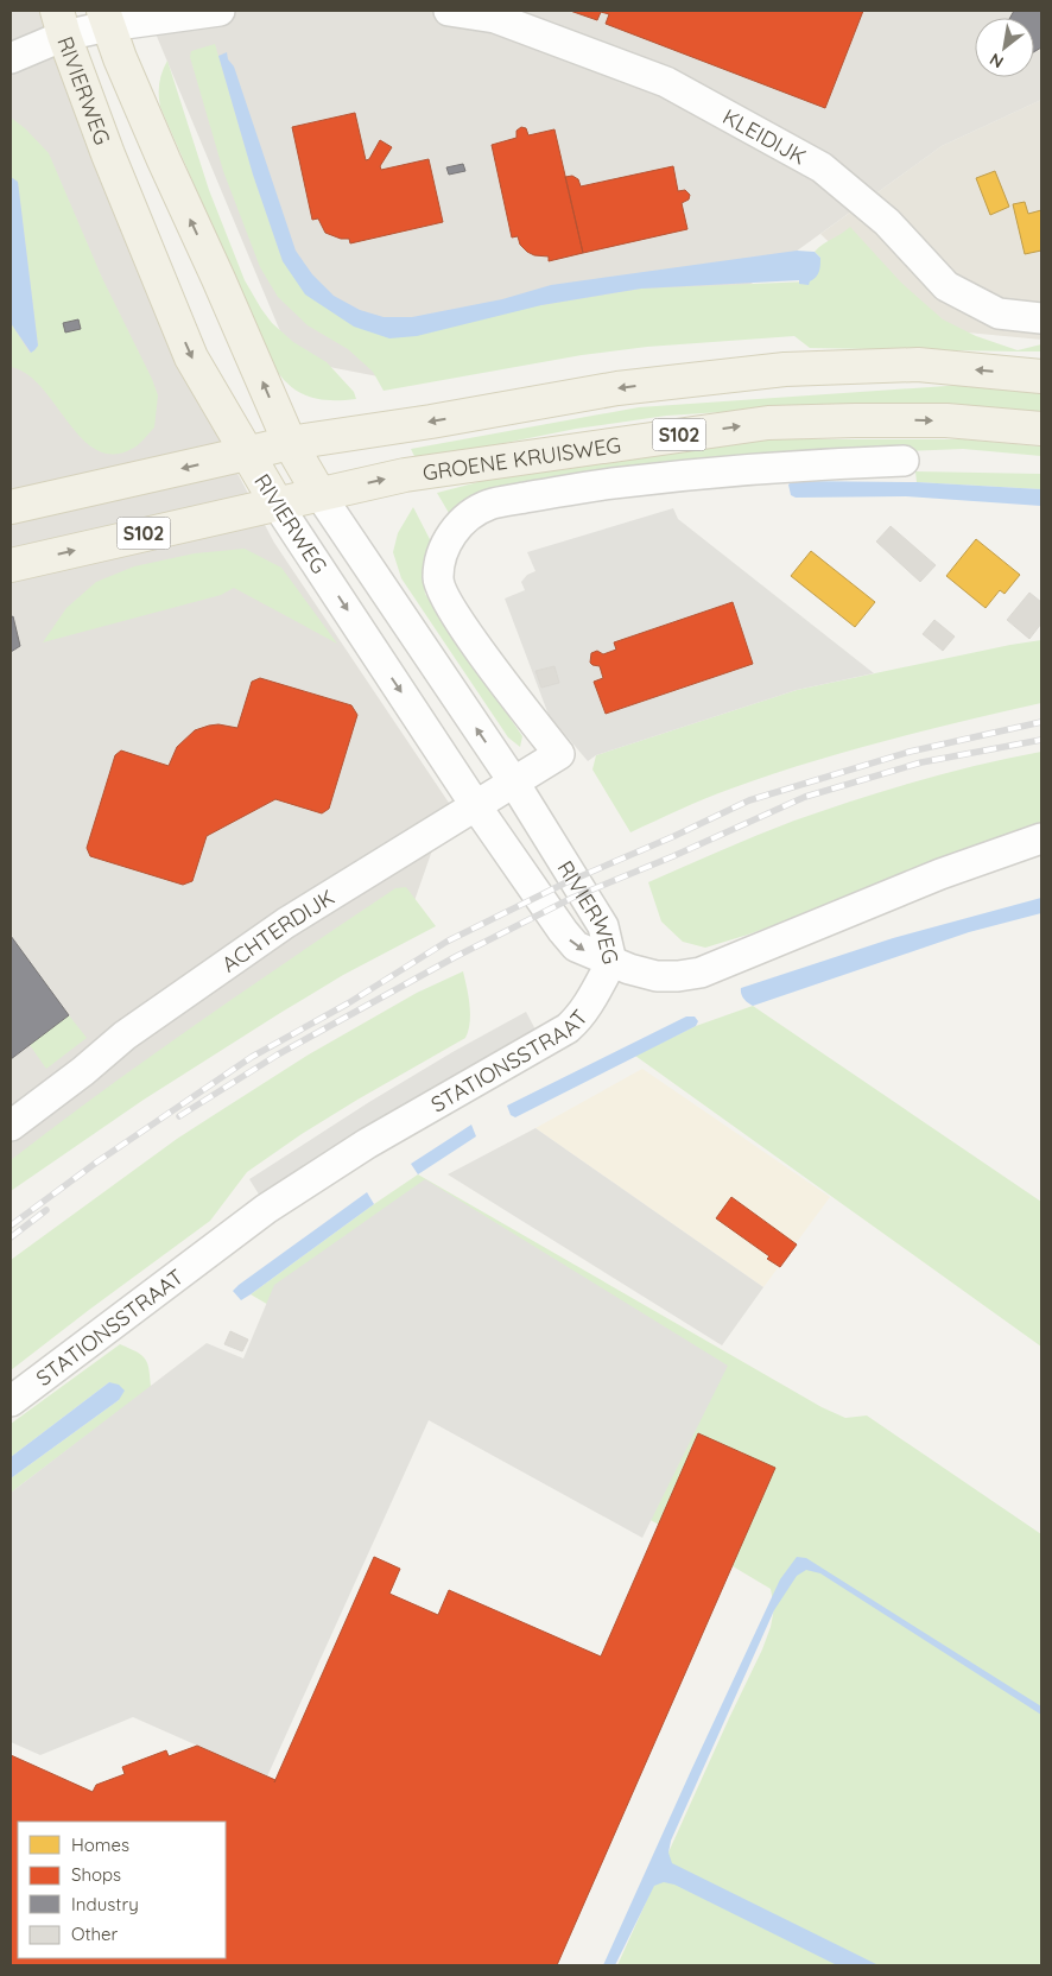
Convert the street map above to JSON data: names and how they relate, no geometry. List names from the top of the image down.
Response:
{
  "streets": {
    "main road": ["RIVIERWEG", "S102", "GROENE KRUISWEG"],
    "street": ["KLEIDIJK", "ACHTERDIJK", "STATIONSSTRAAT"]
  },
  "crossings": [
    ["RIVIERWEG", "GROENE KRUISWEG"],
    ["RIVIERWEG", "ACHTERDIJK"],
    ["RIVIERWEG", "STATIONSSTRAAT"],
    ["GROENE KRUISWEG", "ACHTERDIJK"]
  ],
  "legend": [
    "Homes",
    "Shops",
    "Industry",
    "Other"
  ],
  "north": "bottom left"
}
